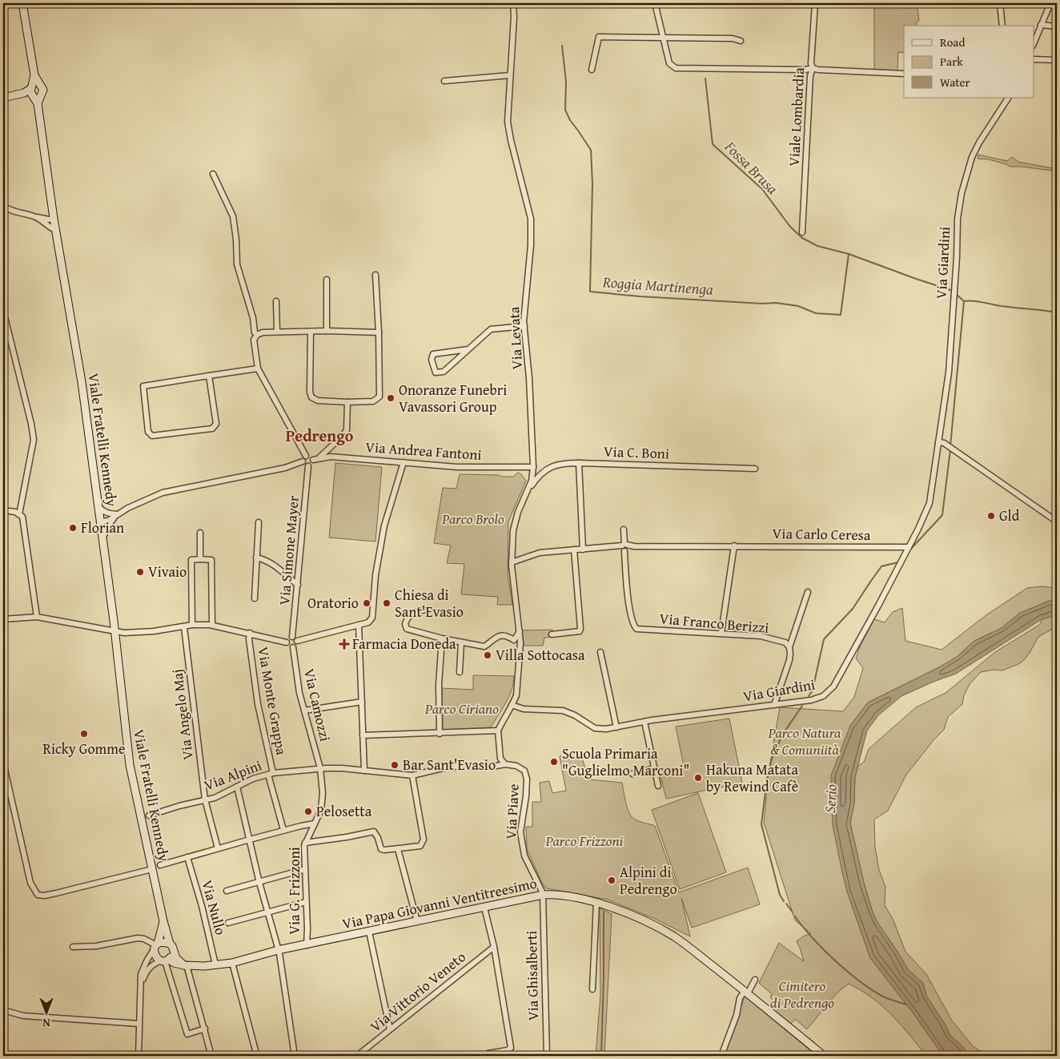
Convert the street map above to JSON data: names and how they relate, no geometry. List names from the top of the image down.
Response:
{
  "streets": {
    "street": [
      "Viale Lombardia",
      "Via Giardini",
      "Via Levata",
      "Viale Fratelli Kennedy",
      "Via Andrea Fantoni",
      "Via C. Boni",
      "Via Carlo Ceresa",
      "Via Simone Mayer",
      "Via Franco Berizzi",
      "Via Monte Grappa",
      "Via Camozzi",
      "Via Angelo Maj",
      "Via Alpini",
      "Via Piave",
      "Via G. Frizzoni",
      "Via Papa Giovanni Ventitreesimo",
      "Via Nullo",
      "Via Ghisalberti",
      "Via Vittorio Veneto"
    ]
  },
  "crossings": [
    ["Via Giardini", "Via Levata"],
    ["Via Giardini", "Via Carlo Ceresa"],
    ["Via Levata", "Via Andrea Fantoni"],
    ["Via Levata", "Via C. Boni"],
    ["Via Levata", "Via Carlo Ceresa"],
    ["Viale Fratelli Kennedy", "Via Papa Giovanni Ventitreesimo"],
    ["Via Andrea Fantoni", "Via Simone Mayer"],
    ["Via Carlo Ceresa", "Via Franco Berizzi"],
    ["Via Simone Mayer", "Via Camozzi"],
    ["Via Monte Grappa", "Via Alpini"],
    ["Via Camozzi", "Via Alpini"],
    ["Via Camozzi", "Via G. Frizzoni"],
    ["Via Angelo Maj", "Via Alpini"],
    ["Via Alpini", "Via Piave"],
    ["Via Alpini", "Via G. Frizzoni"],
    ["Via Piave", "Via Papa Giovanni Ventitreesimo"],
    ["Via Piave", "Via Ghisalberti"],
    ["Via G. Frizzoni", "Via Papa Giovanni Ventitreesimo"],
    ["Via Papa Giovanni Ventitreesimo", "Via Nullo"],
    ["Via Papa Giovanni Ventitreesimo", "Via Ghisalberti"]
  ],
  "districts": ["Pedrengo"],
  "water": ["Fossa Brusa", "Roggia Martinenga", "Serio"],
  "parks": [
    "Parco Brolo",
    "Parco Ciriano",
    "Parco Natura & Comuniità",
    "Parco Frizzoni",
    "Cimitero di Pedrengo"
  ],
  "places": {
    "other": [
      "Onoranze Funebri Vavassori Group",
      "Gld",
      "Florian",
      "Vivaio",
      "Oratorio",
      "Chiesa di Sant'Evasio",
      "Villa Sottocasa",
      "Ricky Gomme",
      "Scuola Primaria \"Guglielmo Marconi\"",
      "Bar Sant'Evasio",
      "Hakuna Matata by Rewind Cafè",
      "Pelosetta",
      "Alpini di Pedrengo"
    ],
    "health": ["Farmacia Doneda"]
  },
  "legend": ["Road", "Park", "Water"],
  "north": "bottom"
}
